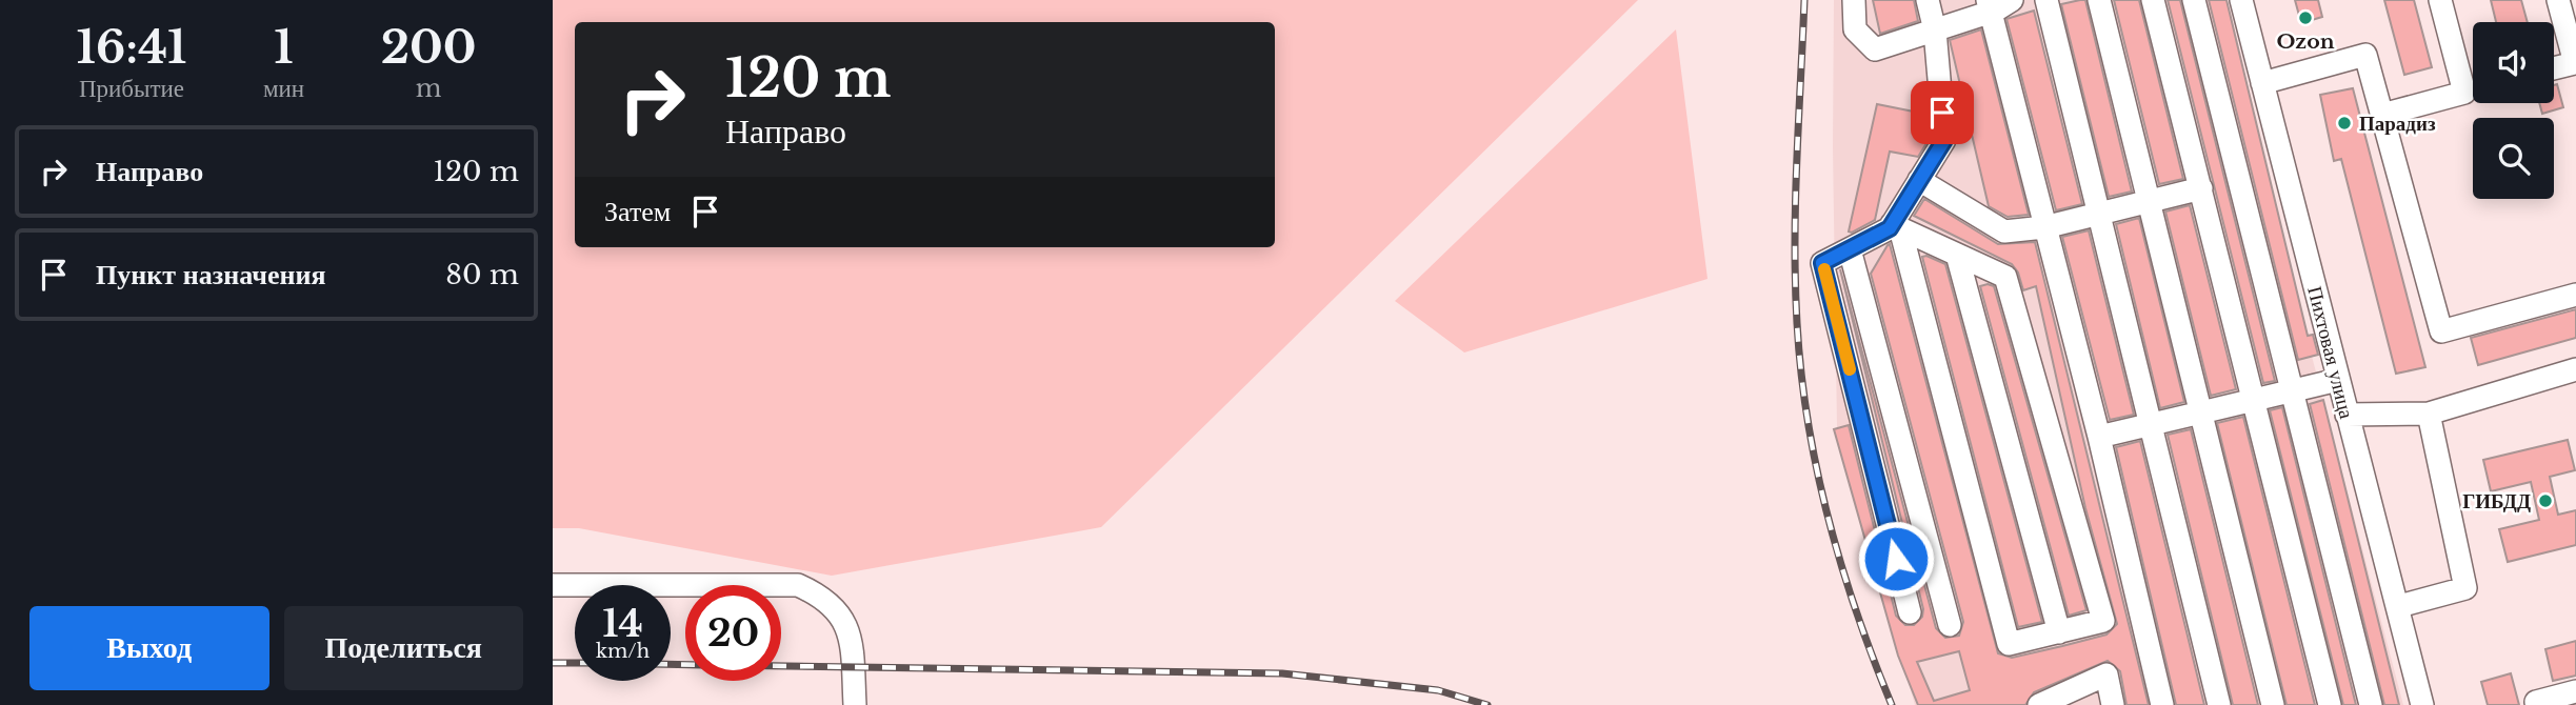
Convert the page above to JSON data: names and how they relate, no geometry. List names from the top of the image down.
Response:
{
  "streets": {
    "street": ["Пихтовая улица"]
  },
  "places": ["Ozon", "Парадиз", "ГИБДД"],
  "page": {
    "eta": [
      "16:41",
      "Прибытие",
      "1",
      "мин",
      "200",
      "m"
    ],
    "turn": ["120 m", "Направо"],
    "list": [
      {
        "name": "Направо",
        "value": "120 m"
      },
      {
        "name": "Пункт назначения",
        "value": "80 m"
      }
    ],
    "then": "Затем",
    "speed": "14 km/h",
    "limit": "20",
    "buttons": ["Выход", "Поделиться"]
  }
}
